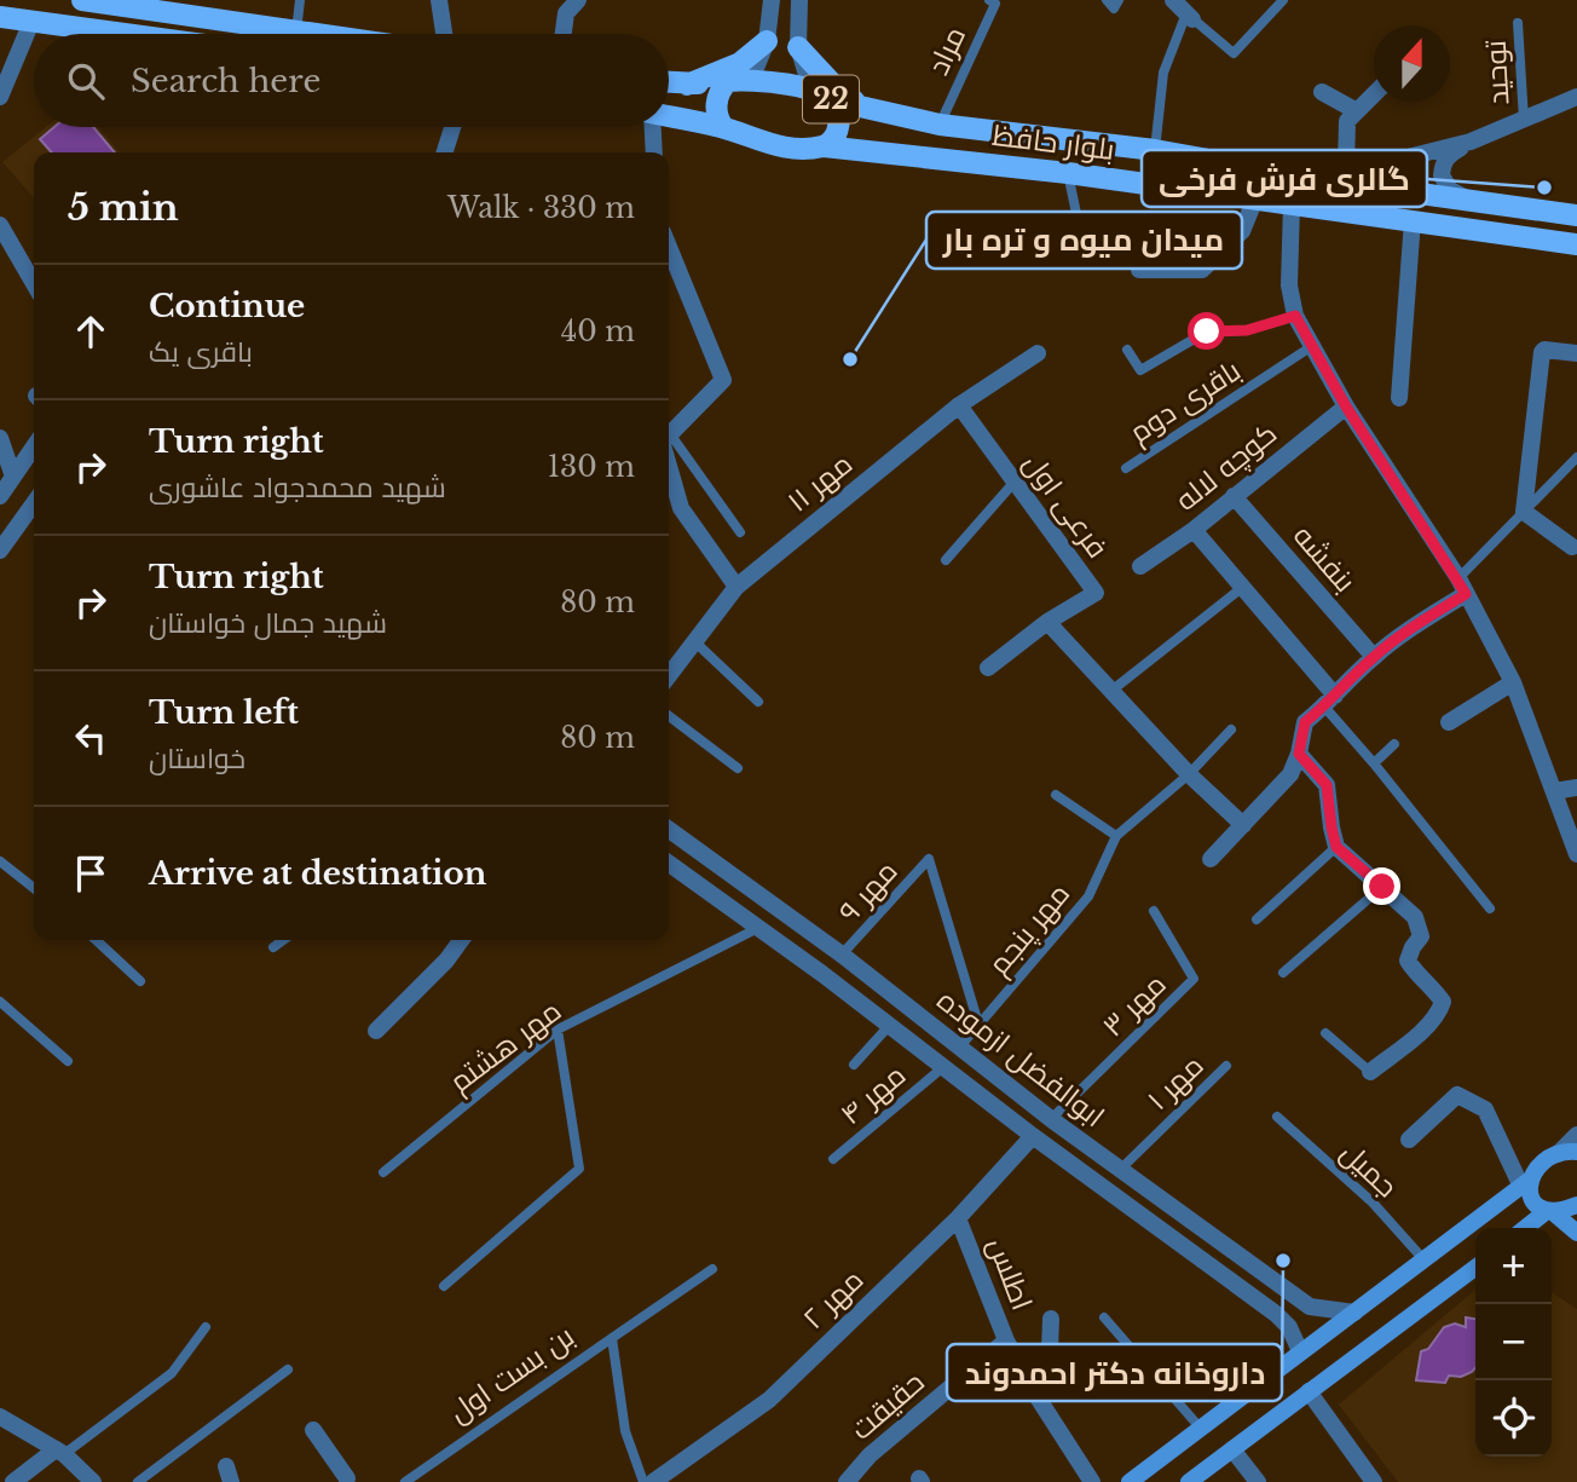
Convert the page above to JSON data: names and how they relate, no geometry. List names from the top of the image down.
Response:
{
  "streets": {
    "main road": ["22", "بلوار حافظ"],
    "street": [
      "کوچه لاله",
      "مهر ۱۱",
      "فرعی اول",
      "بنفشه",
      "ابوالفضل ازموده",
      "اطلس",
      "مهر ۲",
      "حقیقت"
    ],
    "lane": [
      "مراد",
      "توحید",
      "باقری دوم",
      "مهر ۹",
      "مهر پنجم",
      "مهر ۳",
      "مهر هشتم",
      "مهر ۱",
      "مهر ۴",
      "جمیل",
      "بن بست اول"
    ]
  },
  "crossings": [
    ["مراد", "بلوار حافظ"],
    ["22", "بلوار حافظ"],
    ["کوچه لاله", "بنفشه"],
    ["مهر ۱۱", "فرعی اول"],
    ["مهر ۹", "مهر پنجم"],
    ["مهر ۹", "ابوالفضل ازموده"],
    ["مهر پنجم", "ابوالفضل ازموده"],
    ["مهر ۳", "ابوالفضل ازموده"],
    ["مهر هشتم", "ابوالفضل ازموده"],
    ["ابوالفضل ازموده", "مهر ۱"],
    ["ابوالفضل ازموده", "مهر ۴"],
    ["ابوالفضل ازموده", "مهر ۲"],
    ["اطلس", "مهر ۲"],
    ["اطلس", "حقیقت"]
  ],
  "places": ["گالری فرش فرخی", "میدان میوه و تره بار", "داروخانه دکتر احمدوند"],
  "north": "top",
  "page": {
    "search": "Search here",
    "heading": ["5 min", "Walk · 330 m"],
    "list": [
      ["Continue", "باقری یک", "40 m"],
      ["Turn right", "شهید محمدجواد عاشوری", "130 m"],
      ["Turn right", "شهید جمال خواستان", "80 m"],
      ["Turn left", "خواستان", "80 m"],
      "Arrive at destination"
    ],
    "map_buttons": ["+", "−"]
  }
}
